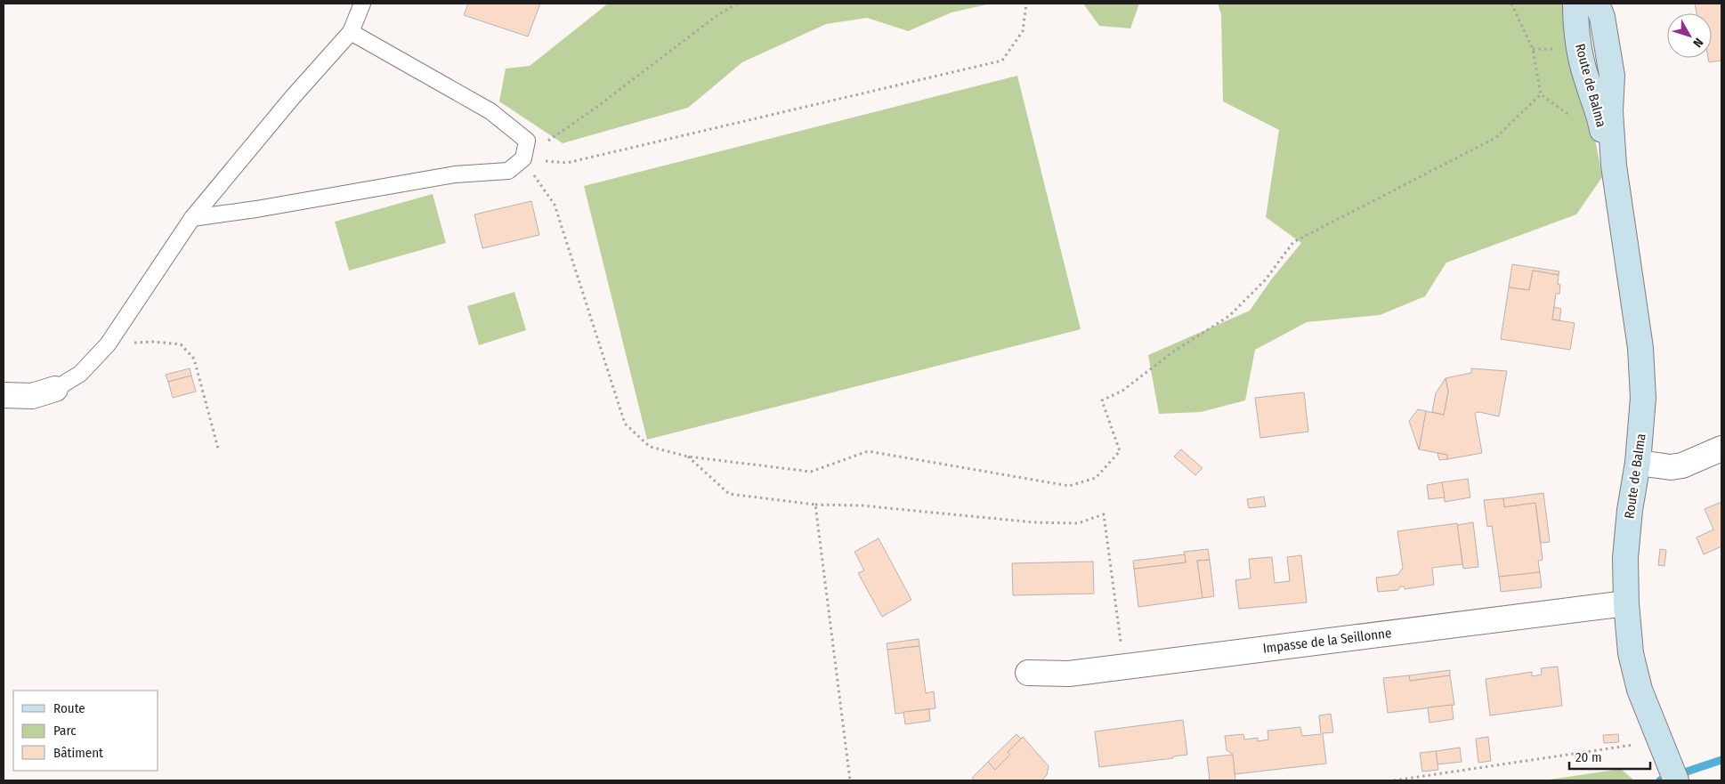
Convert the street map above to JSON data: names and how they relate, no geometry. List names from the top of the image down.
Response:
{
  "streets": {
    "street": ["Route de Balma", "Impasse de la Seillonne"]
  },
  "crossings": [
    ["Route de Balma", "Impasse de la Seillonne"]
  ],
  "legend": ["Route", "Parc", "Bâtiment"],
  "scale_bar": "20 m",
  "north": "bottom right"
}
